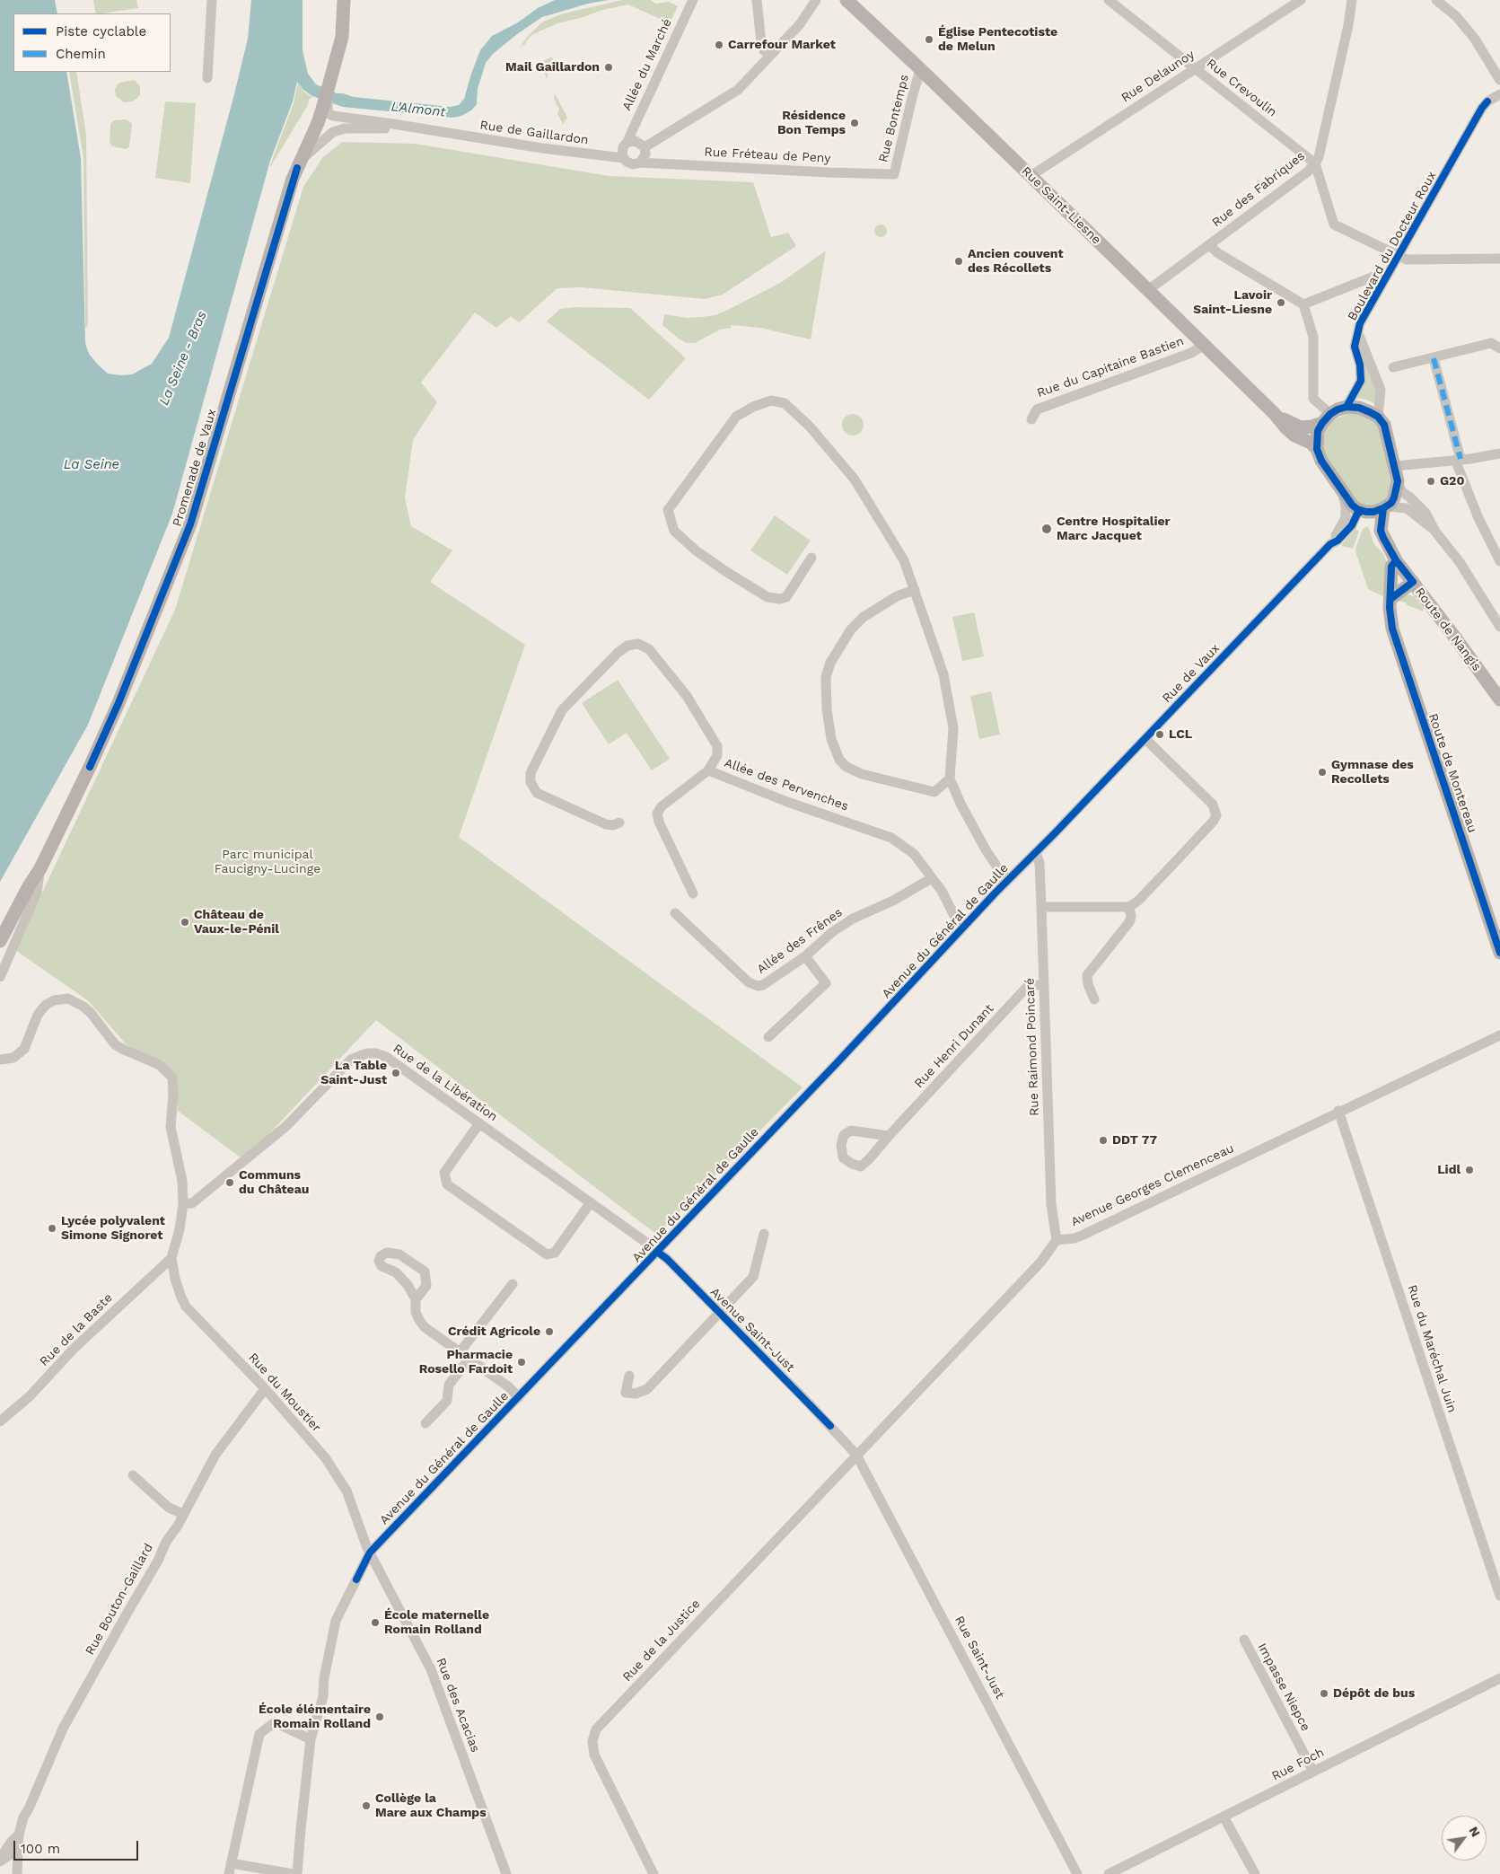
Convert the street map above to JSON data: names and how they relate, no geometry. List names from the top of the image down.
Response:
{
  "streets": {
    "main road": [
      "Rue Saint-Liesne",
      "Promenade de Vaux",
      "Route de Nangis",
      "Route de Montereau"
    ],
    "street": [
      "Allée du Marché",
      "Rue Delaunoy",
      "Rue Crevoulin",
      "Rue Bontemps",
      "Rue de Gaillardon",
      "Rue Fréteau de Peny",
      "Rue des Fabriques",
      "Boulevard du Docteur Roux",
      "Rue du Capitaine Bastien",
      "Rue de Vaux",
      "Allée des Pervenches",
      "Avenue du Général de Gaulle",
      "Allée des Frênes",
      "Rue Henri Dunant",
      "Rue Raimond Poincaré",
      "Rue de la Libération",
      "Avenue Georges Clemenceau",
      "Rue de la Baste",
      "Avenue Saint-Just",
      "Rue du Maréchal Juin",
      "Rue du Moustier",
      "Rue Bouton-Gaillard",
      "Rue de la Justice",
      "Rue Saint-Just",
      "Impasse Niepce",
      "Rue des Acacias",
      "Rue Foch"
    ]
  },
  "crossings": [
    ["Allée du Marché", "Rue de Gaillardon"],
    ["Allée du Marché", "Rue Fréteau de Peny"],
    ["Rue Delaunoy", "Rue Crevoulin"],
    ["Rue Delaunoy", "Rue Saint-Liesne"],
    ["Rue Crevoulin", "Rue des Fabriques"],
    ["Rue Bontemps", "Rue Fréteau de Peny"],
    ["Rue Bontemps", "Rue Saint-Liesne"],
    ["Rue de Gaillardon", "Rue Fréteau de Peny"],
    ["Rue de Gaillardon", "Promenade de Vaux"],
    ["Rue des Fabriques", "Rue Saint-Liesne"],
    ["Rue Saint-Liesne", "Boulevard du Docteur Roux"],
    ["Rue Saint-Liesne", "Rue du Capitaine Bastien"],
    ["Rue Saint-Liesne", "Route de Nangis"],
    ["Rue Saint-Liesne", "Rue de Vaux"],
    ["Boulevard du Docteur Roux", "Route de Nangis"],
    ["Boulevard du Docteur Roux", "Rue de Vaux"],
    ["Route de Nangis", "Rue de Vaux"],
    ["Route de Nangis", "Route de Montereau"],
    ["Rue de Vaux", "Avenue du Général de Gaulle"],
    ["Rue de Vaux", "Rue Raimond Poincaré"],
    ["Allée des Pervenches", "Avenue du Général de Gaulle"],
    ["Allée des Pervenches", "Allée des Frênes"],
    ["Avenue du Général de Gaulle", "Rue Raimond Poincaré"],
    ["Avenue du Général de Gaulle", "Rue de la Libération"],
    ["Avenue du Général de Gaulle", "Avenue Saint-Just"],
    ["Avenue du Général de Gaulle", "Rue du Moustier"],
    ["Avenue du Général de Gaulle", "Rue des Acacias"],
    ["Rue Henri Dunant", "Rue Raimond Poincaré"],
    ["Rue Raimond Poincaré", "Avenue Georges Clemenceau"],
    ["Rue de la Libération", "Avenue Saint-Just"],
    ["Avenue Georges Clemenceau", "Rue du Maréchal Juin"],
    ["Rue de la Baste", "Rue du Moustier"],
    ["Avenue Saint-Just", "Rue de la Justice"],
    ["Avenue Saint-Just", "Rue Saint-Just"],
    ["Rue du Moustier", "Rue Bouton-Gaillard"],
    ["Rue du Moustier", "Rue des Acacias"],
    ["Rue de la Justice", "Rue Saint-Just"],
    ["Impasse Niepce", "Rue Foch"]
  ],
  "water": ["L'Almont", "La Seine - Bras", "La Seine"],
  "parks": ["Parc municipal Faucigny-Lucinge"],
  "places": [
    "Église Pentecotiste de Melun",
    "Carrefour Market",
    "Mail Gaillardon",
    "Résidence Bon Temps",
    "Ancien couvent des Récollets",
    "Lavoir Saint-Liesne",
    "G20",
    "Centre Hospitalier Marc Jacquet",
    "LCL",
    "Gymnase des Recollets",
    "Château de Vaux-le-Pénil",
    "La Table Saint-Just",
    "DDT 77",
    "Lidl",
    "Communs du Château",
    "Lycée polyvalent Simone Signoret",
    "Crédit Agricole",
    "Pharmacie Rosello Fardoit",
    "École maternelle Romain Rolland",
    "Dépôt de bus",
    "École élémentaire Romain Rolland",
    "Collège la Mare aux Champs"
  ],
  "legend": ["Piste cyclable", "Chemin"],
  "scale_bar": "100 m",
  "north": "top right"
}
